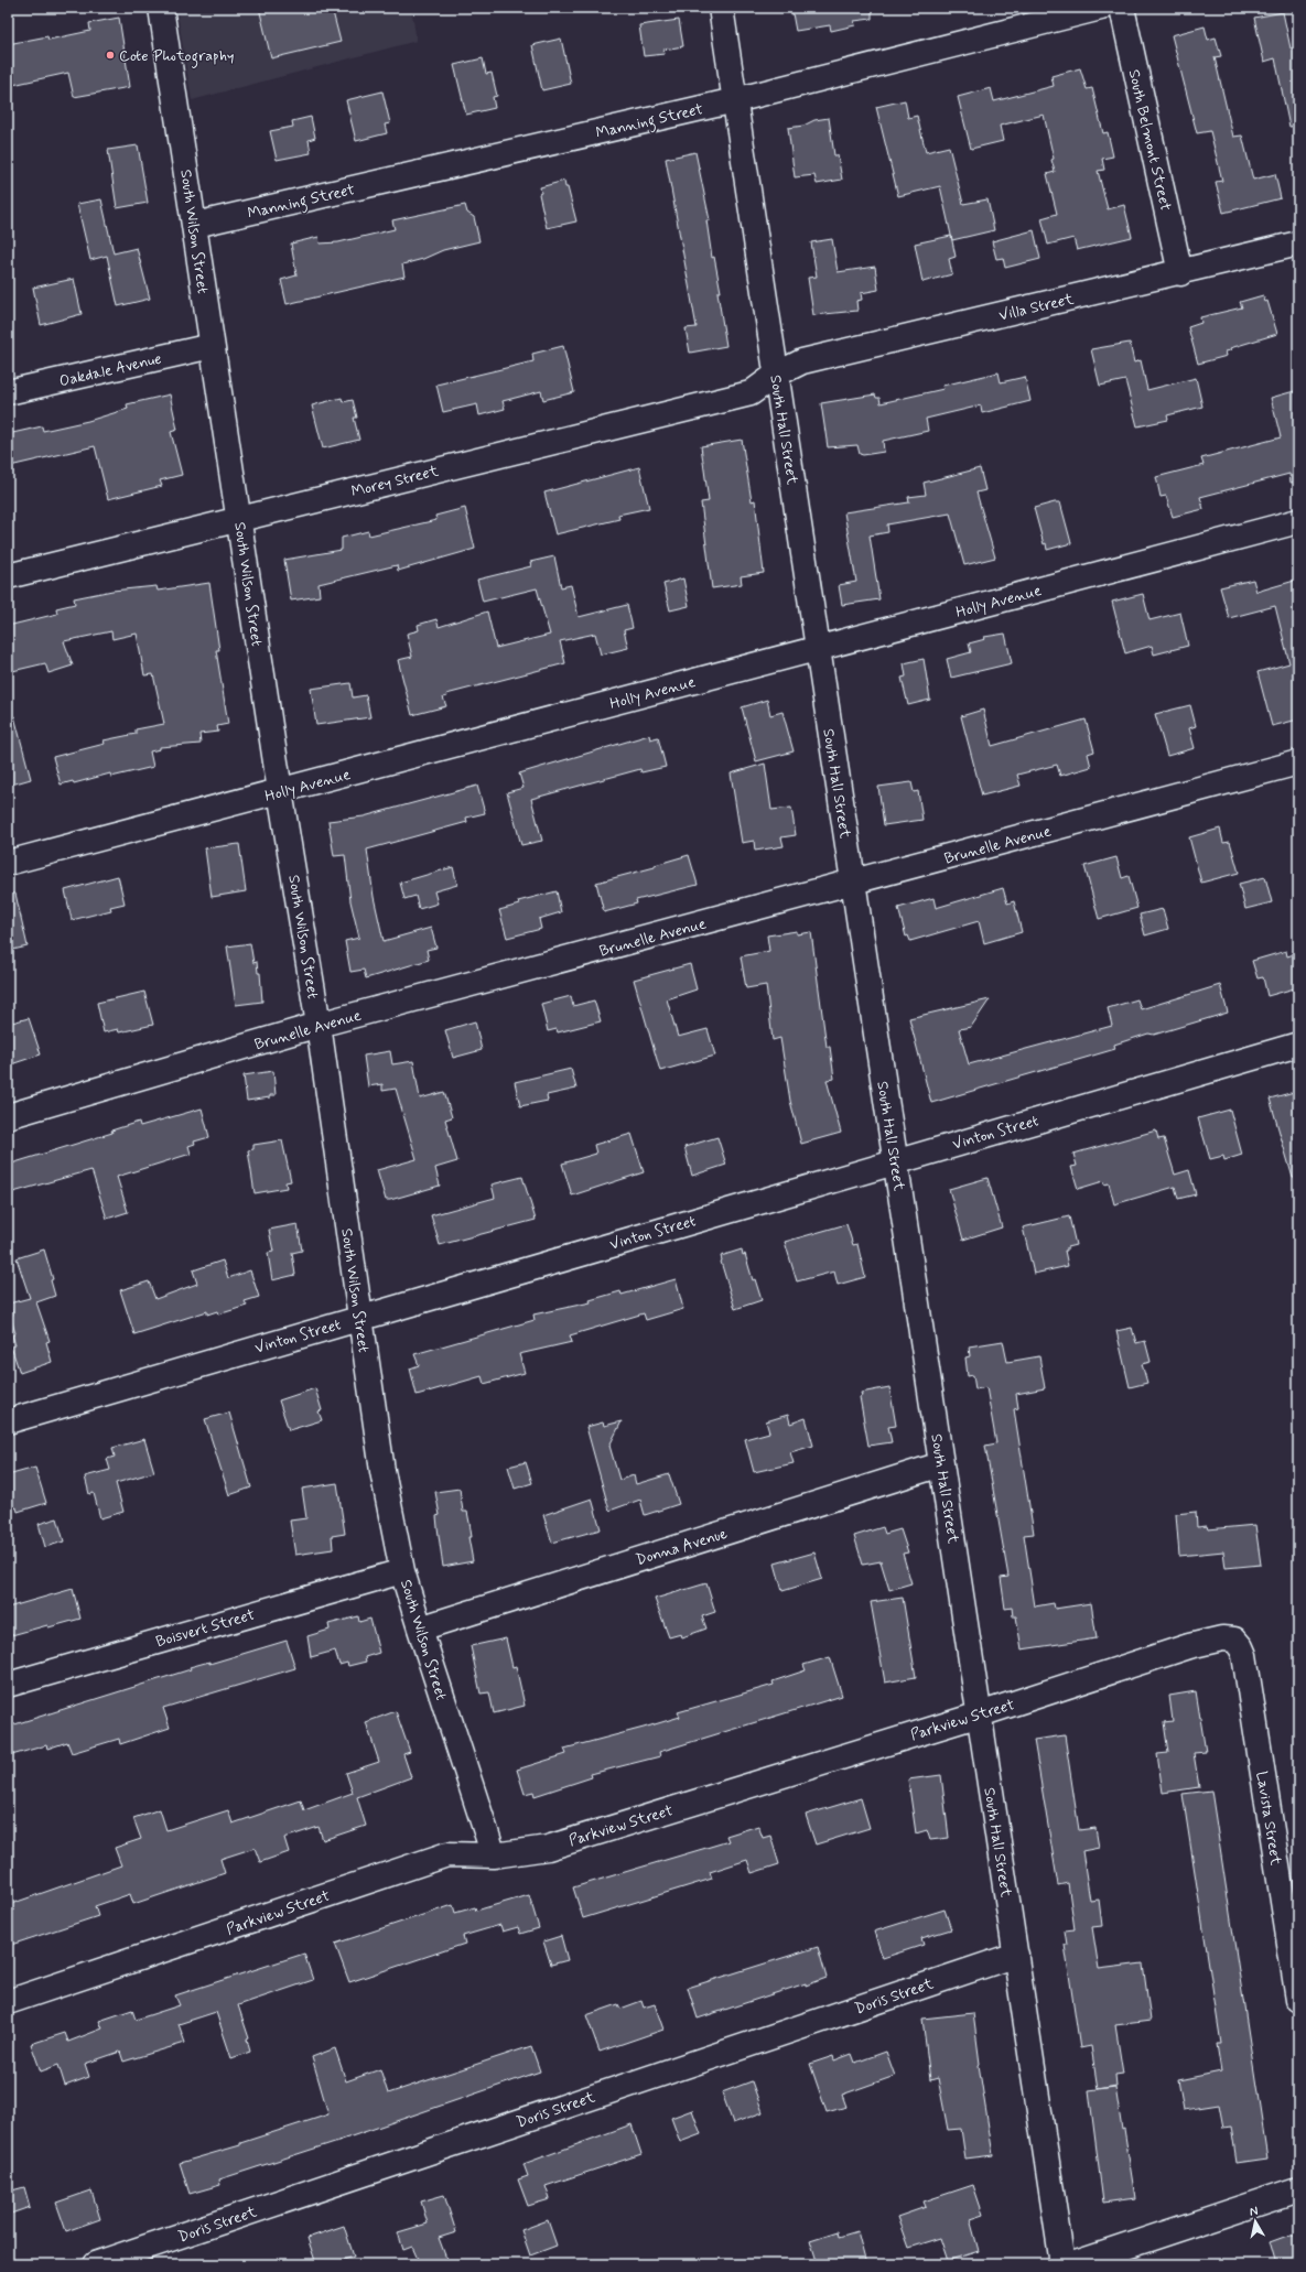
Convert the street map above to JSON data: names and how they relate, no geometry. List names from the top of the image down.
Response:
{
  "streets": {
    "street": [
      "Manning Street",
      "South Belmont Street",
      "South Wilson Street",
      "Villa Street",
      "Oakdale Avenue",
      "South Hall Street",
      "Morey Street",
      "Holly Avenue",
      "Brunelle Avenue",
      "Vinton Street",
      "Donna Avenue",
      "Boisvert Street",
      "Parkview Street",
      "Lavista Street",
      "Doris Street"
    ]
  },
  "crossings": [
    ["Manning Street", "South Wilson Street"],
    ["Manning Street", "South Hall Street"],
    ["South Belmont Street", "Villa Street"],
    ["South Wilson Street", "Oakdale Avenue"],
    ["South Wilson Street", "Morey Street"],
    ["South Wilson Street", "Holly Avenue"],
    ["South Wilson Street", "Brunelle Avenue"],
    ["South Wilson Street", "Vinton Street"],
    ["South Wilson Street", "Donna Avenue"],
    ["South Wilson Street", "Boisvert Street"],
    ["South Wilson Street", "Parkview Street"],
    ["Villa Street", "South Hall Street"],
    ["Villa Street", "Morey Street"],
    ["South Hall Street", "Morey Street"],
    ["South Hall Street", "Holly Avenue"],
    ["South Hall Street", "Brunelle Avenue"],
    ["South Hall Street", "Vinton Street"],
    ["South Hall Street", "Donna Avenue"],
    ["South Hall Street", "Parkview Street"],
    ["South Hall Street", "Doris Street"],
    ["Parkview Street", "Lavista Street"]
  ],
  "places": ["Cote Photography"],
  "north": "top"
}
